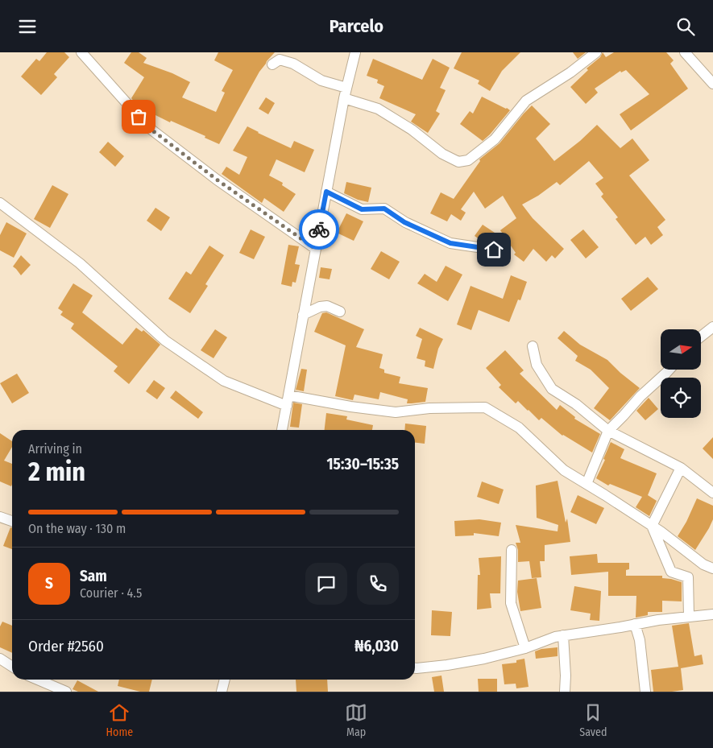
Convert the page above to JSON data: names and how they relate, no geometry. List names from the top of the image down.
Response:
{
  "north": "right",
  "page": {
    "header": "Parcelo",
    "heading": ["2 min", "Arriving in", "15:30–15:35"],
    "panel": [
      "Sam",
      "Courier · 4.5",
      "Order #2560",
      "₦6,030"
    ],
    "bar": "On the way · 130 m",
    "round": "S",
    "tabs": ["Home", "Map", "Saved"]
  }
}
